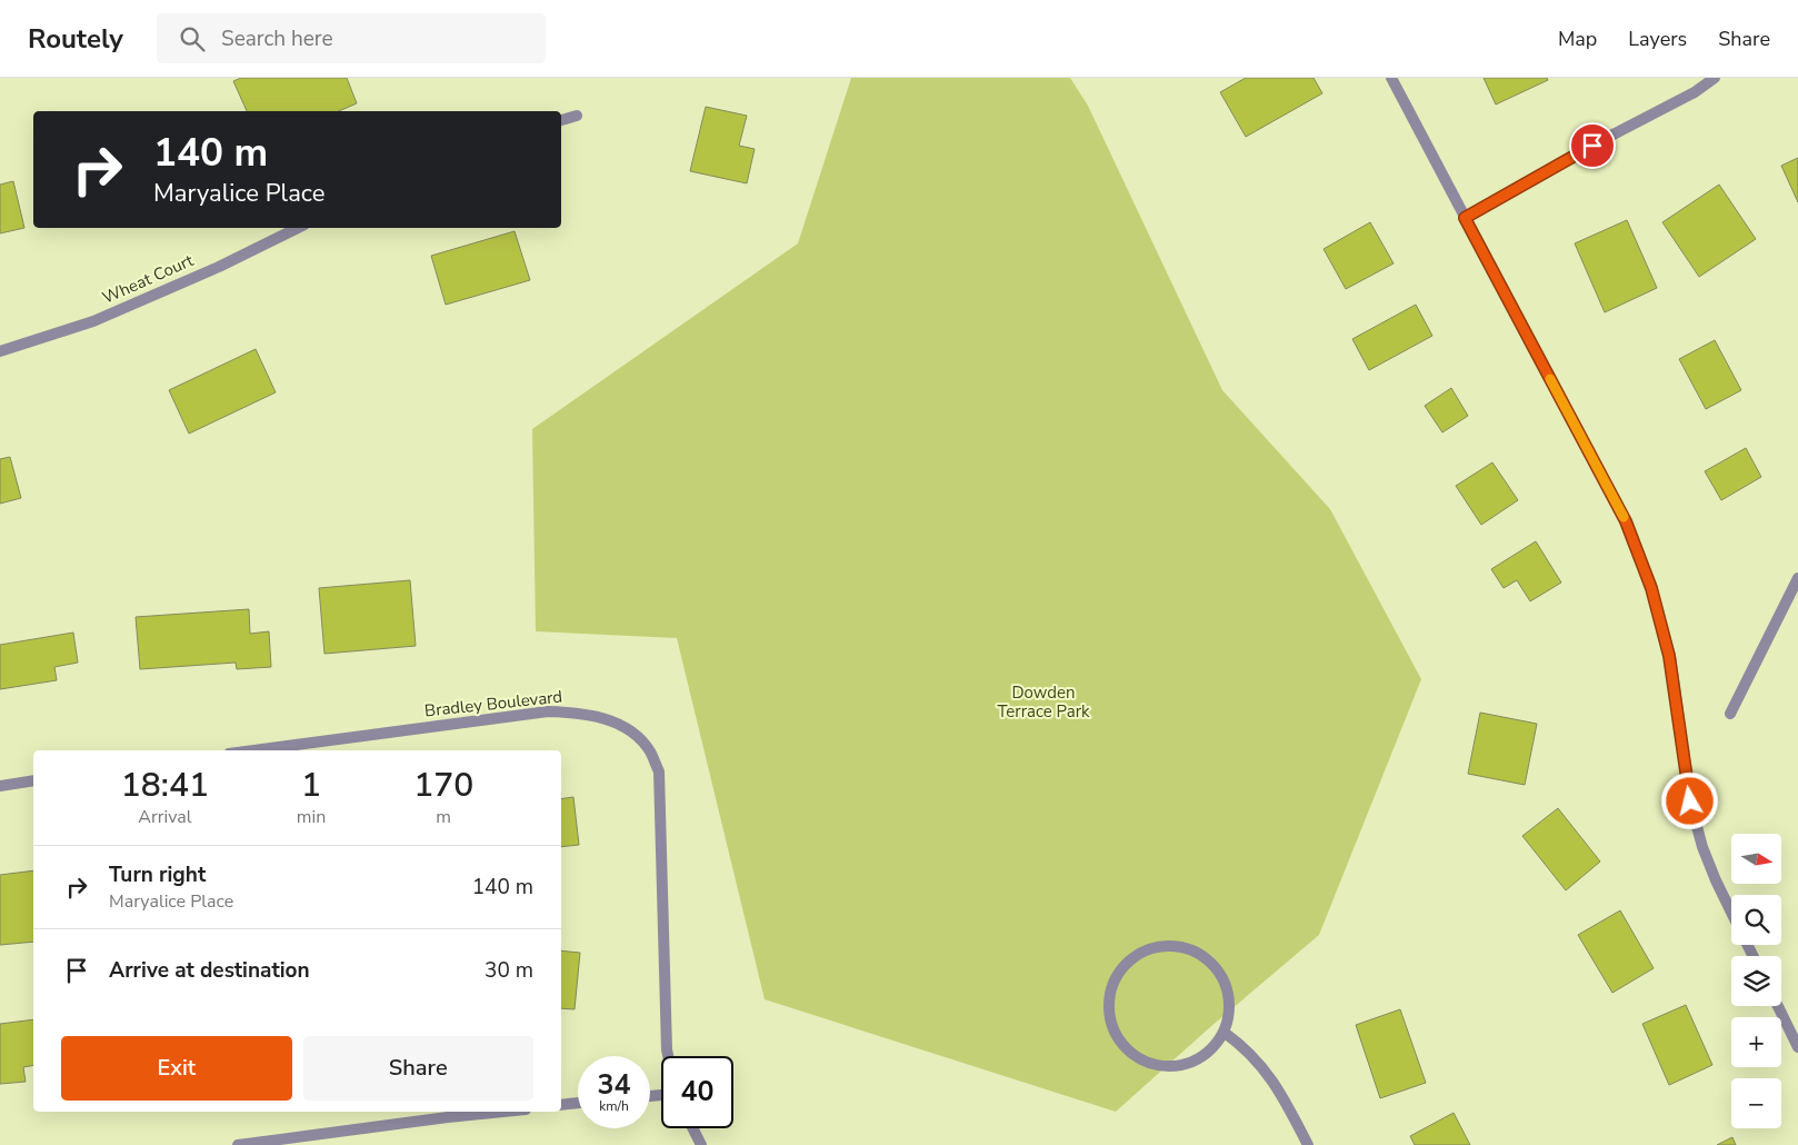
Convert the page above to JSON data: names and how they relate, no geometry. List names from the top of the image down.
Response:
{
  "streets": {
    "street": ["Wheat Court", "Bradley Boulevard"]
  },
  "parks": ["Dowden Terrace Park"],
  "north": "right",
  "page": {
    "header": "Routely",
    "search": "Search here",
    "nav": ["Map", "Layers", "Share"],
    "turn": ["140 m", "Maryalice Place"],
    "eta": [
      "18:41",
      "Arrival",
      "1",
      "min",
      "170",
      "m"
    ],
    "map_buttons": ["+", "−"],
    "list": [
      {
        "name": "Turn right",
        "note": "Maryalice Place",
        "value": "140 m"
      },
      {
        "name": "Arrive at destination",
        "value": "30 m"
      }
    ],
    "buttons": ["Exit", "Share"],
    "speed": "34 km/h",
    "limit": "40"
  }
}
